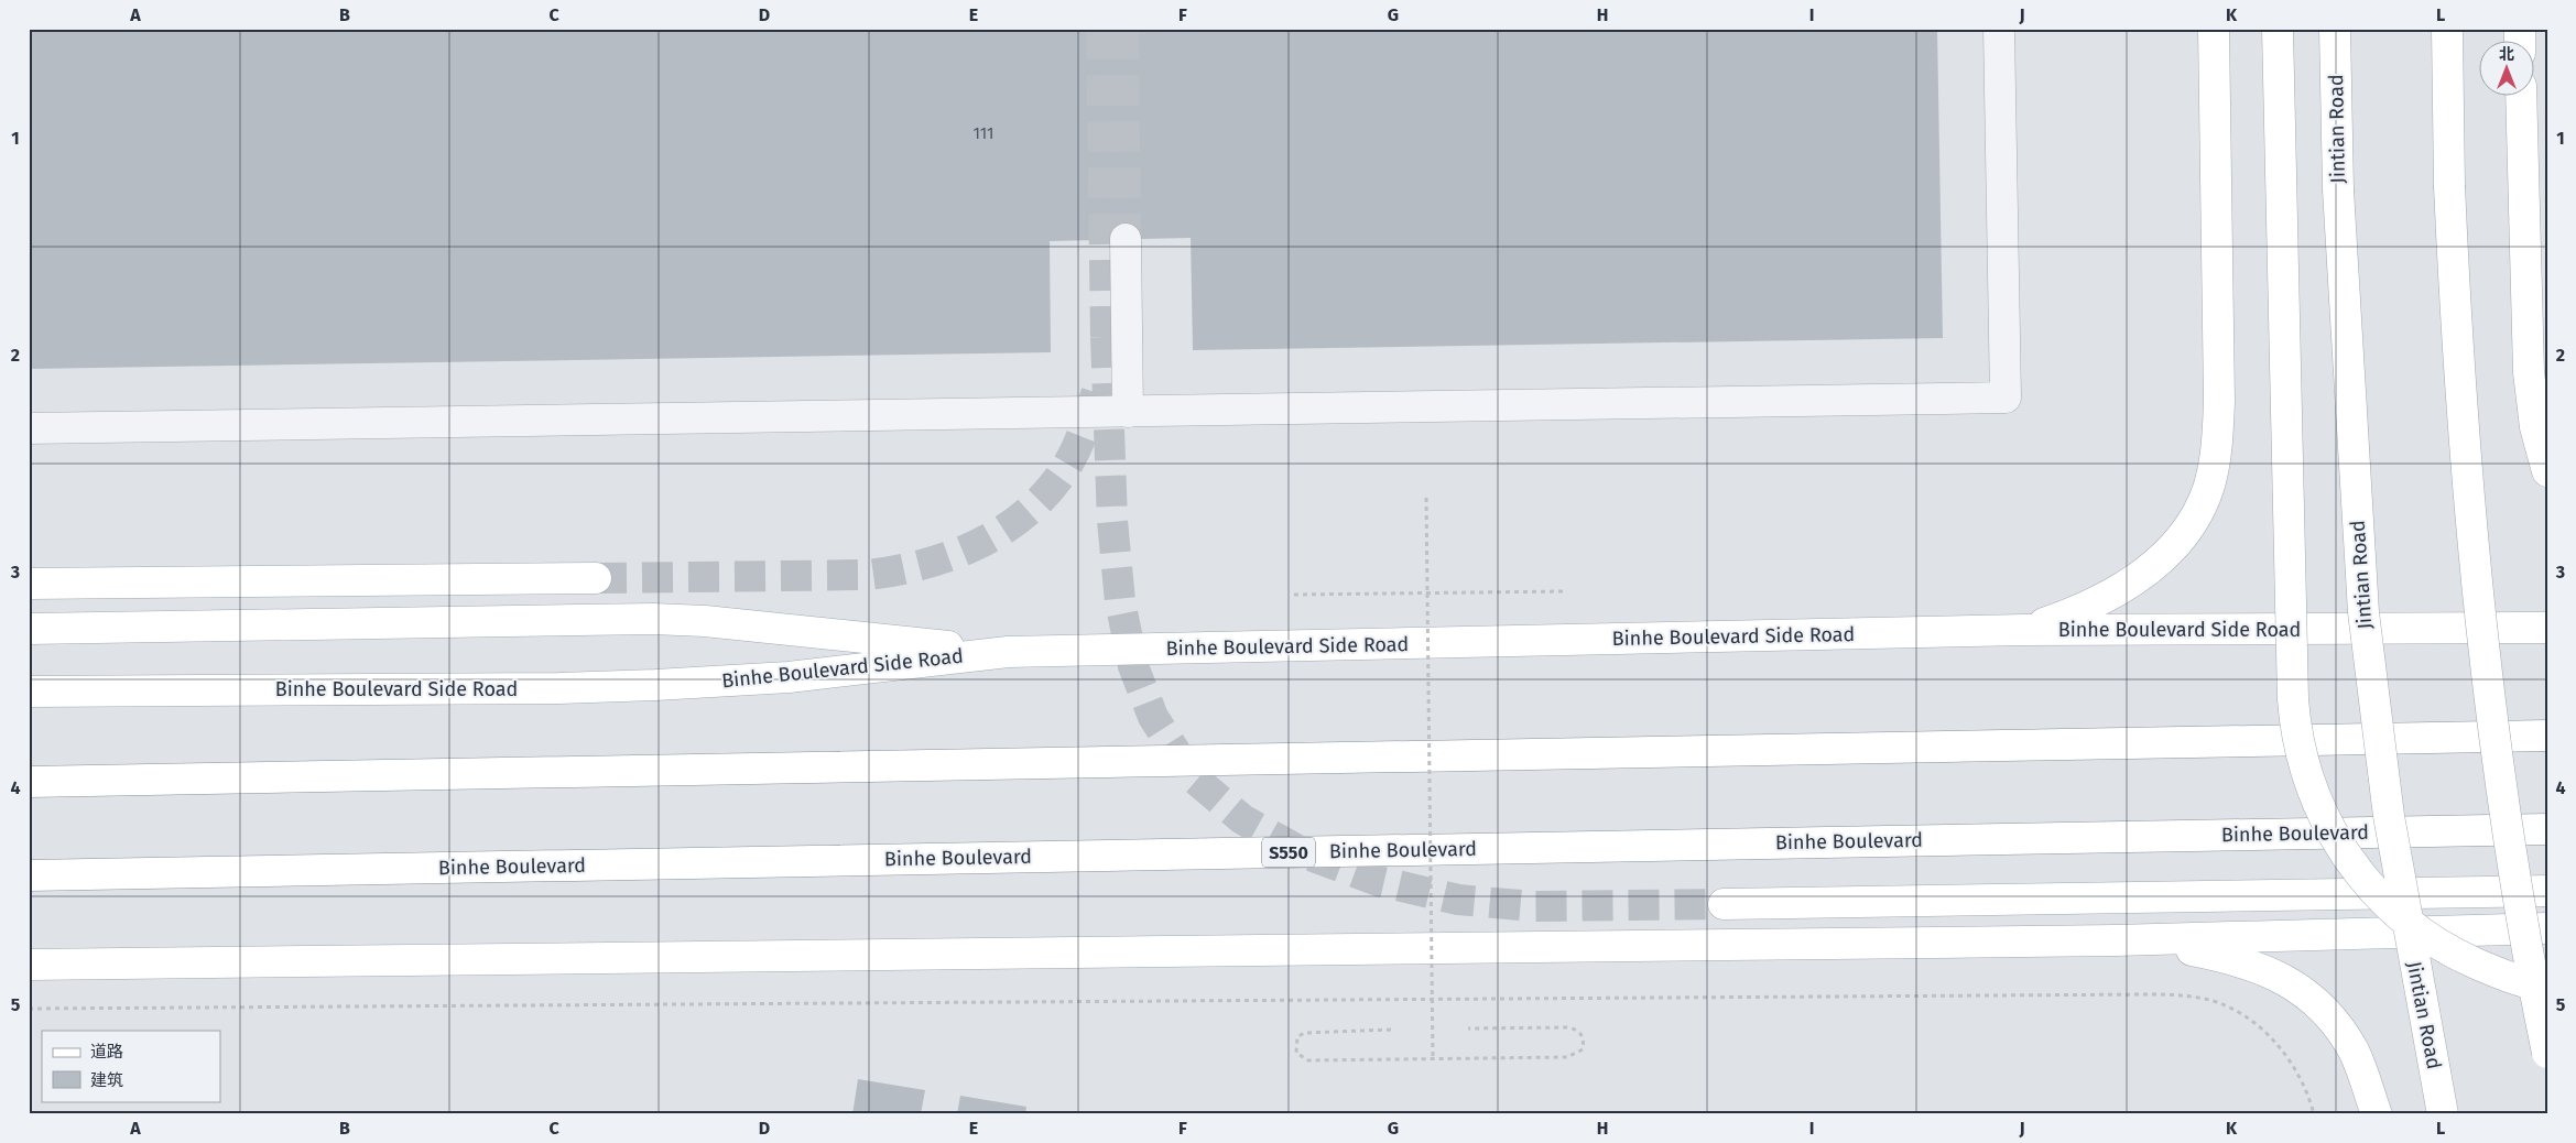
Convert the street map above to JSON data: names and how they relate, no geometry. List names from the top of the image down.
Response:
{
  "streets": {
    "main road": [
      "Jintian Road",
      "Binhe Boulevard Side Road",
      "Binhe Boulevard",
      "S550"
    ]
  },
  "house_numbers": ["111"],
  "legend": ["道路", "建筑"],
  "north": "top",
  "grid": {
    "columns": [
      "A",
      "B",
      "C",
      "D",
      "E",
      "F",
      "G",
      "H",
      "I",
      "J",
      "K",
      "L"
    ],
    "rows": [
      "1",
      "2",
      "3",
      "4",
      "5"
    ]
  }
}
